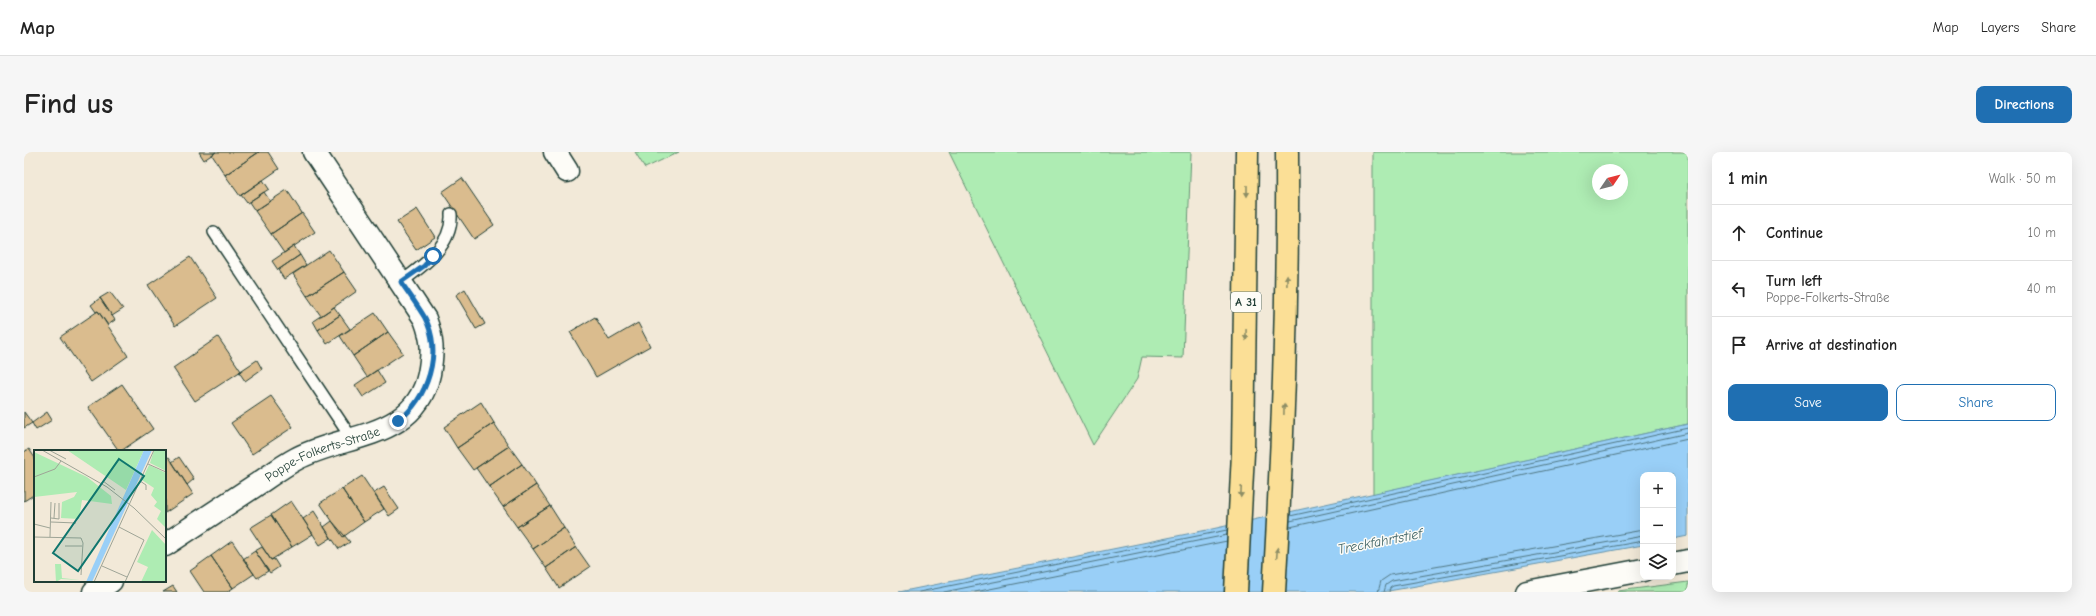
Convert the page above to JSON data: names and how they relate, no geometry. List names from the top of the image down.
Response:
{
  "streets": {
    "highway": ["A 31"],
    "street": ["Poppe-Folkerts-Straße"]
  },
  "water": ["Treckfahrtstief"],
  "north": "top right",
  "page": {
    "header": "Map",
    "nav": ["Map", "Layers", "Share"],
    "buttons": [
      "Directions",
      ["Save", "Share"]
    ],
    "title": "Find us",
    "heading": ["1 min", "Walk · 50 m"],
    "list": [
      ["Continue", "10 m"],
      ["Turn left", "Poppe-Folkerts-Straße", "40 m"],
      "Arrive at destination"
    ],
    "map_buttons": ["+", "−"]
  }
}
